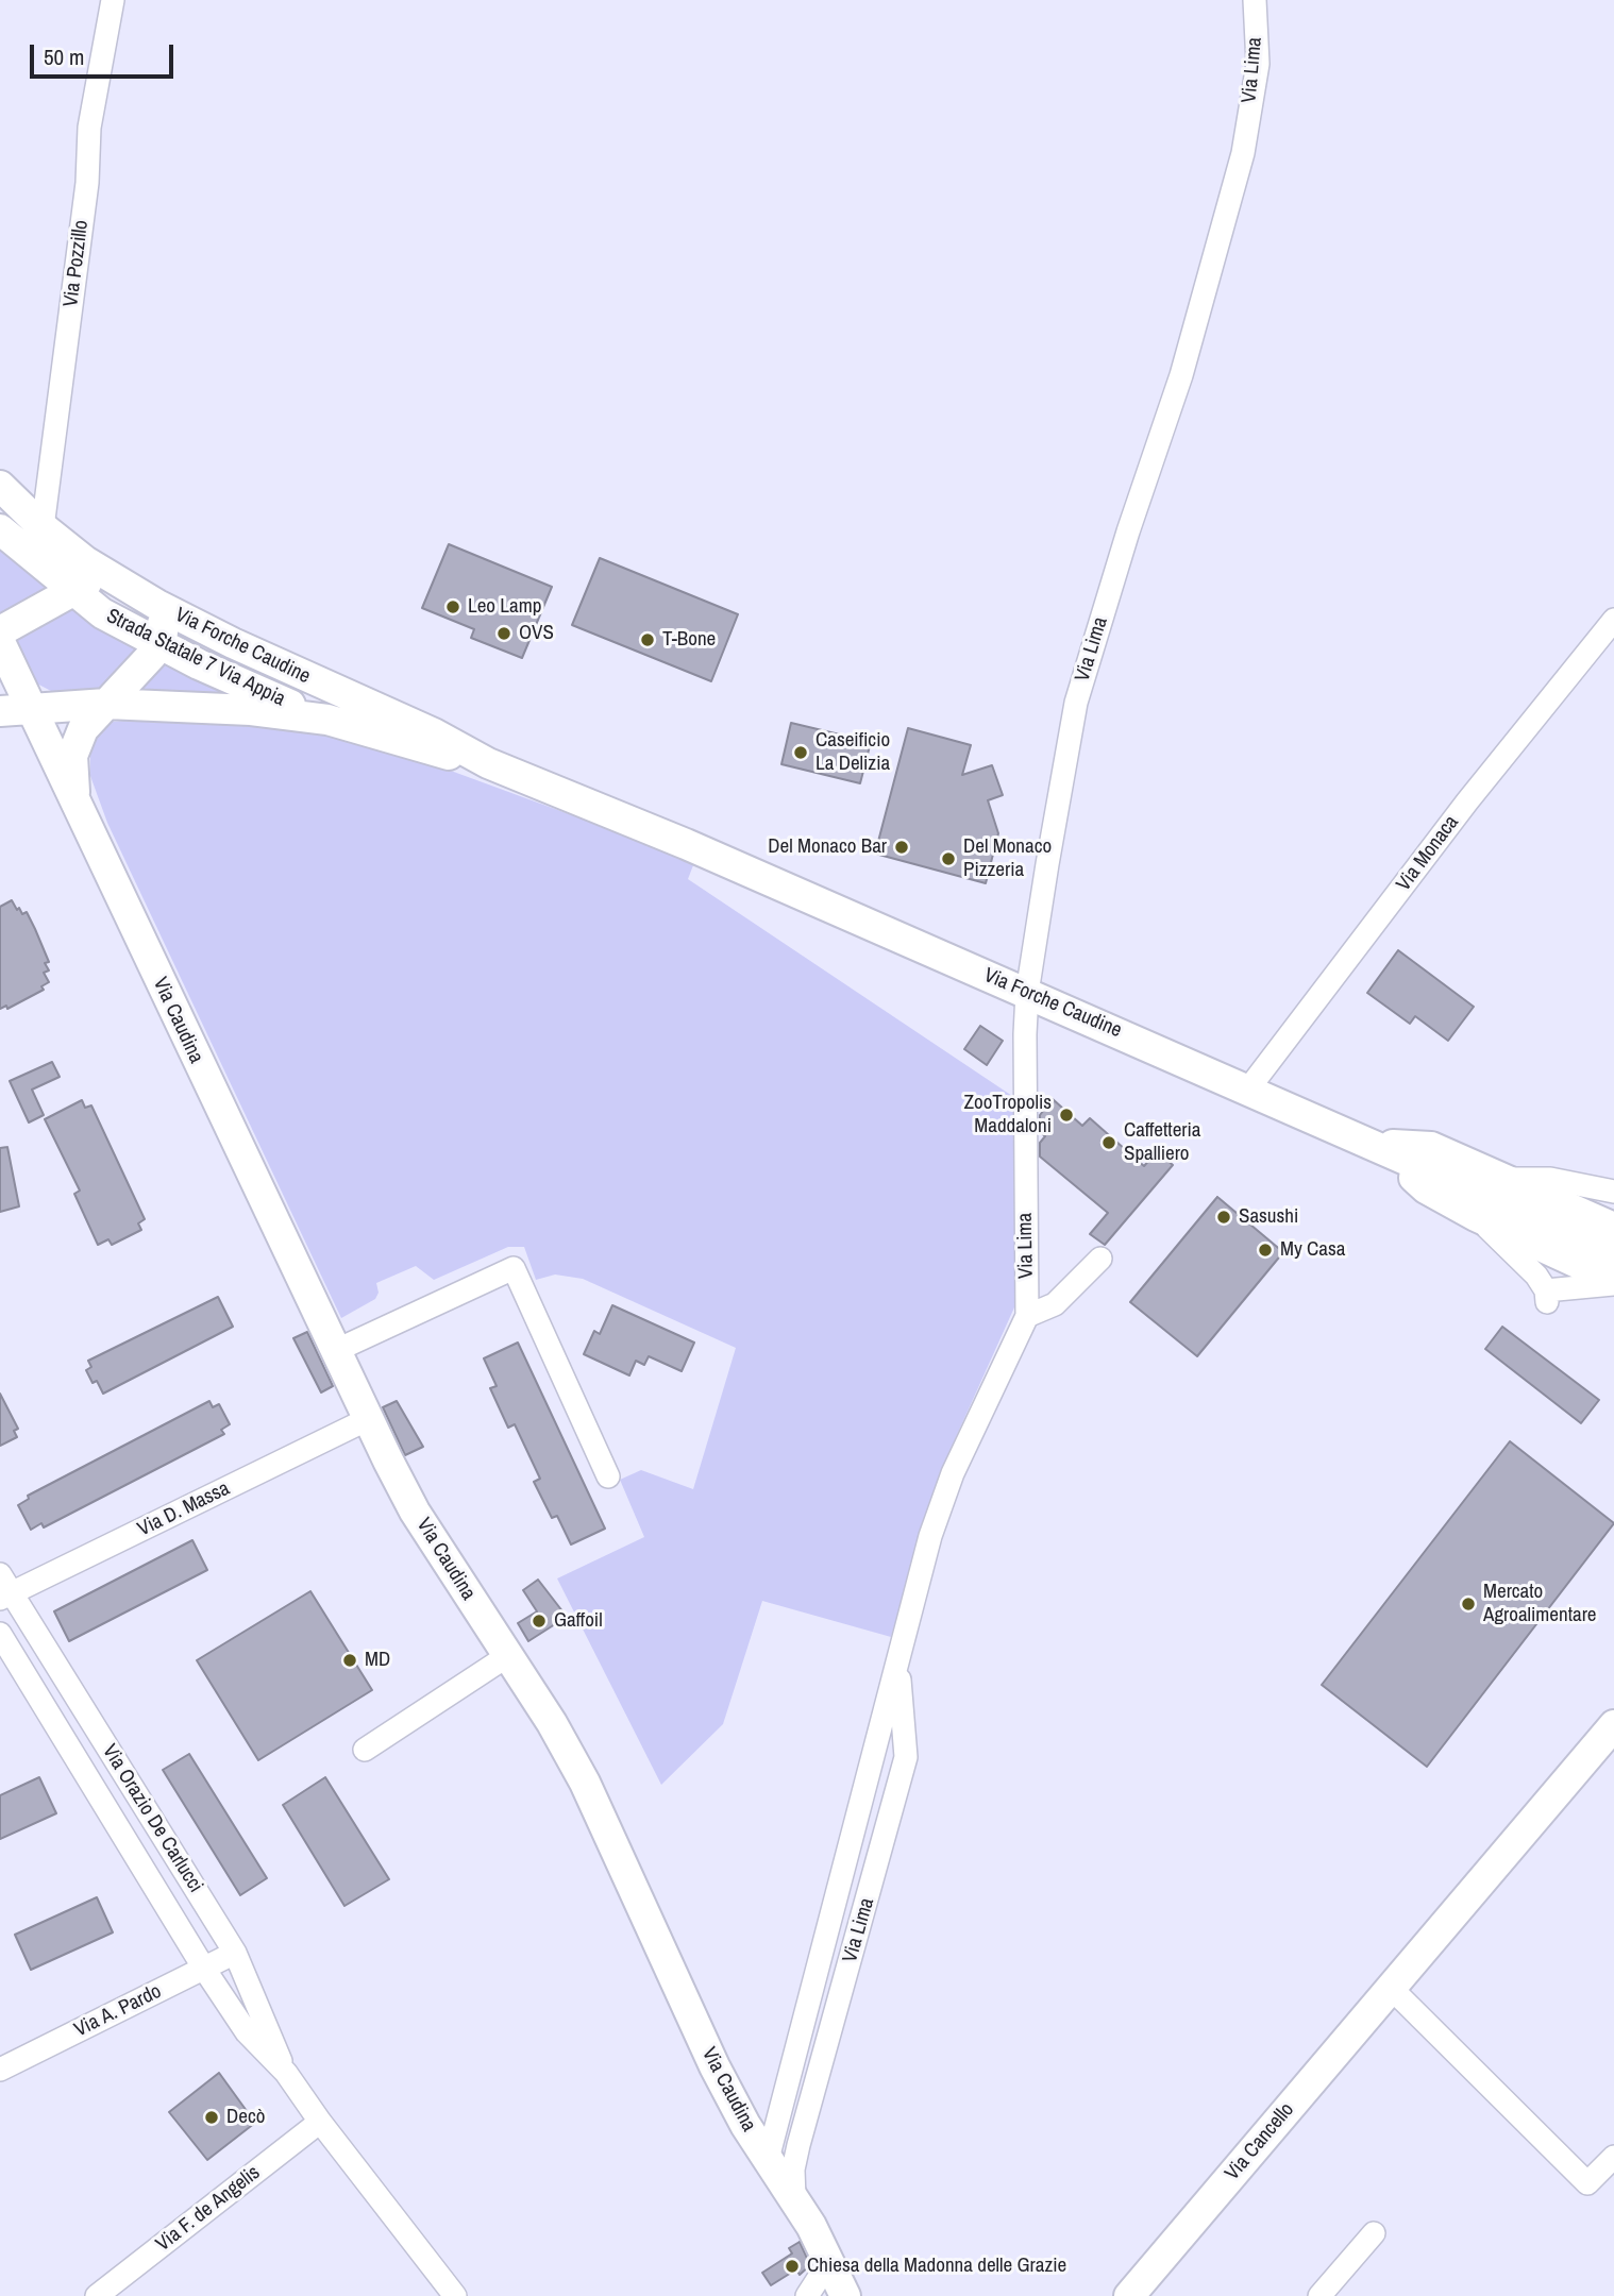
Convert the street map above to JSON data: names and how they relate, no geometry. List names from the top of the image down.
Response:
{
  "streets": {
    "main road": [
      "Via Forche Caudine",
      "Strada Statale 7 Via Appia",
      "Via Caudina",
      "Via Cancello"
    ],
    "street": [
      "Via Lima",
      "Via Pozzillo",
      "Via Monaca",
      "Via D. Massa",
      "Via Orazio De Carlucci",
      "Via A. Pardo",
      "Via F. de Angelis"
    ]
  },
  "crossings": [
    ["Via Lima", "Via Forche Caudine"],
    ["Via Lima", "Via Caudina"],
    ["Via Pozzillo", "Strada Statale 7 Via Appia"],
    ["Via Forche Caudine", "Strada Statale 7 Via Appia"],
    ["Via Forche Caudine", "Via Monaca"],
    ["Via Forche Caudine", "Via Caudina"],
    ["Strada Statale 7 Via Appia", "Via Caudina"],
    ["Via Caudina", "Via D. Massa"],
    ["Via D. Massa", "Via Orazio De Carlucci"],
    ["Via Orazio De Carlucci", "Via A. Pardo"],
    ["Via Orazio De Carlucci", "Via F. de Angelis"]
  ],
  "places": [
    "Leo Lamp",
    "OVS",
    "T-Bone",
    "Caseificio La Delizia",
    "Del Monaco Bar",
    "Del Monaco Pizzeria",
    "ZooTropolis Maddaloni",
    "Caffetteria Spalliero",
    "Sasushi",
    "My Casa",
    "Mercato Agroalimentare",
    "Gaffoil",
    "MD",
    "Decò",
    "Chiesa della Madonna delle Grazie"
  ],
  "scale_bar": "50 m"
}
